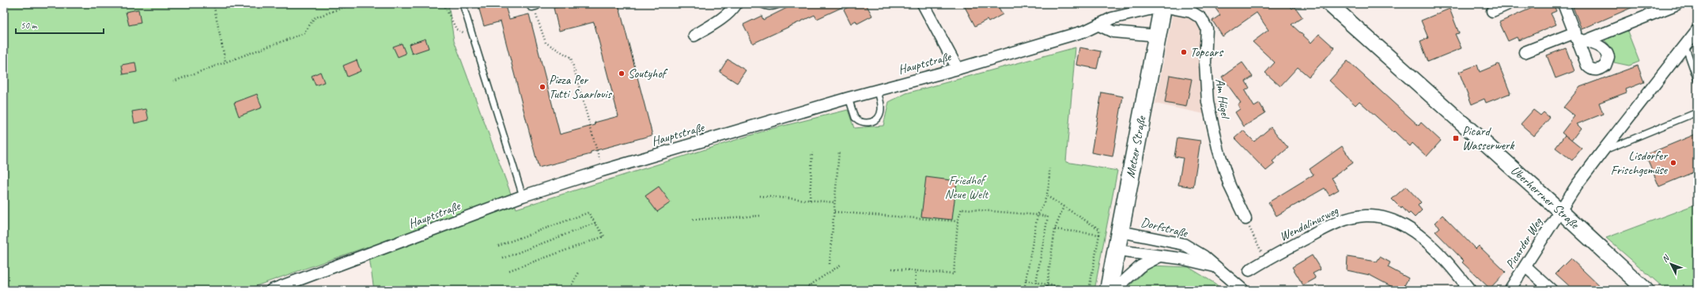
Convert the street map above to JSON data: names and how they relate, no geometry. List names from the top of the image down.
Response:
{
  "streets": {
    "main road": ["Metzer Straße", "Überherrner Straße"],
    "street": [
      "Hauptstraße",
      "Am Hügel",
      "Wendalinusweg",
      "Dorfstraße",
      "Picarder Weg"
    ]
  },
  "crossings": [
    ["Hauptstraße", "Am Hügel"],
    ["Hauptstraße", "Metzer Straße"],
    ["Am Hügel", "Metzer Straße"],
    ["Metzer Straße", "Dorfstraße"],
    ["Überherrner Straße", "Picarder Weg"]
  ],
  "parks": ["Friedhof Neue Welt"],
  "places": {
    "other": [
      "Topcars",
      "Soutyhof",
      "Pizza Per Tutti Saarlouis",
      "Lisdorfer Frischgemüse"
    ],
    "transit": ["Picard Wasserwerk"]
  },
  "scale_bar": "50 m",
  "north": "top left"
}
